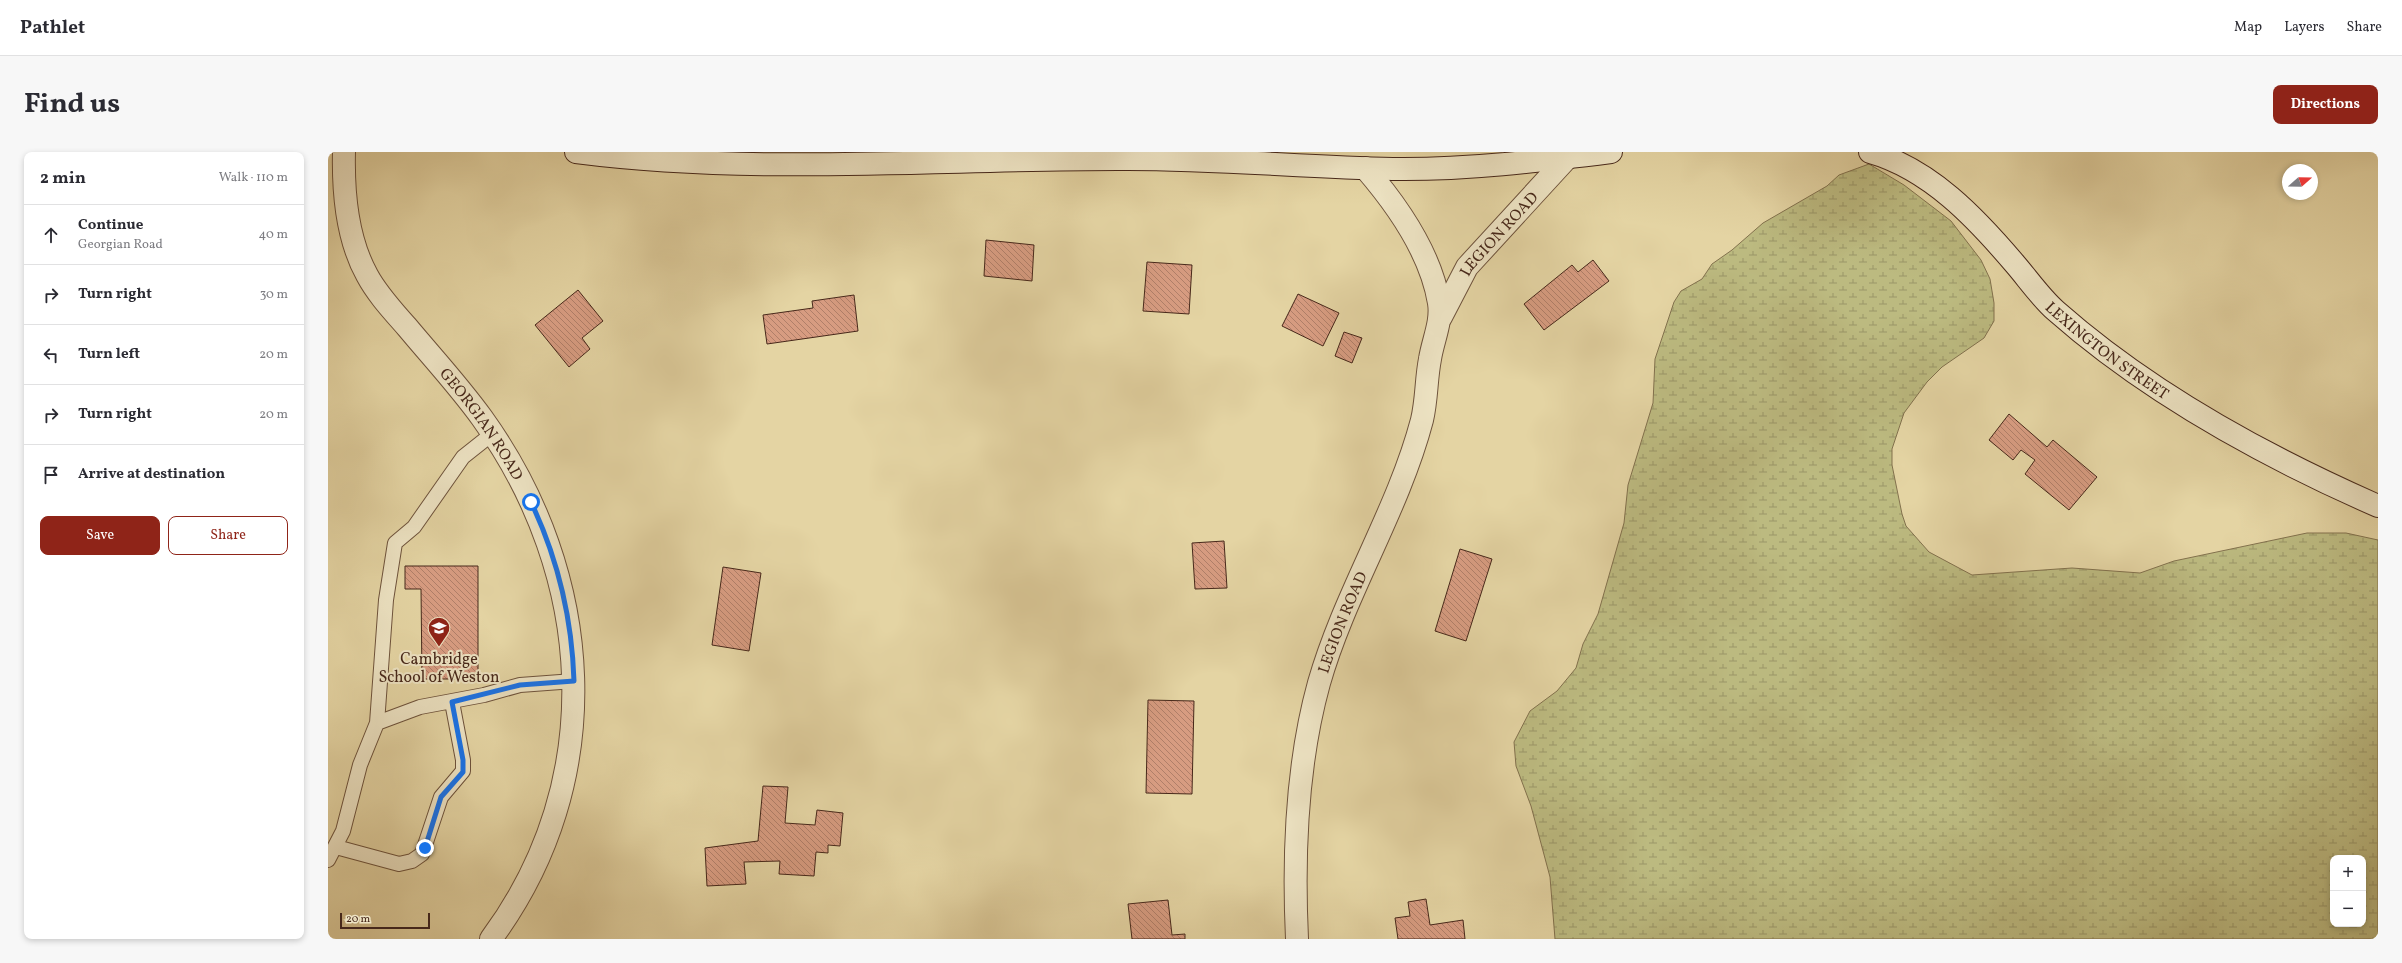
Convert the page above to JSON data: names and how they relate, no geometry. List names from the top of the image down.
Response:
{
  "streets": {
    "street": ["LEGION ROAD", "LEXINGTON STREET", "GEORGIAN ROAD"]
  },
  "places": {
    "school or university": ["Cambridge School of Weston"]
  },
  "scale_bar": "20 m",
  "north": "right",
  "page": {
    "header": "Pathlet",
    "nav": ["Map", "Layers", "Share"],
    "title": "Find us",
    "buttons": [
      "Directions",
      ["Save", "Share"]
    ],
    "heading": ["2 min", "Walk · 110 m"],
    "list": [
      ["Continue", "Georgian Road", "40 m"],
      ["Turn right", "30 m"],
      ["Turn left", "20 m"],
      ["Turn right", "20 m"],
      "Arrive at destination"
    ],
    "map_buttons": ["+", "−"],
    "scale": "20 m"
  }
}
